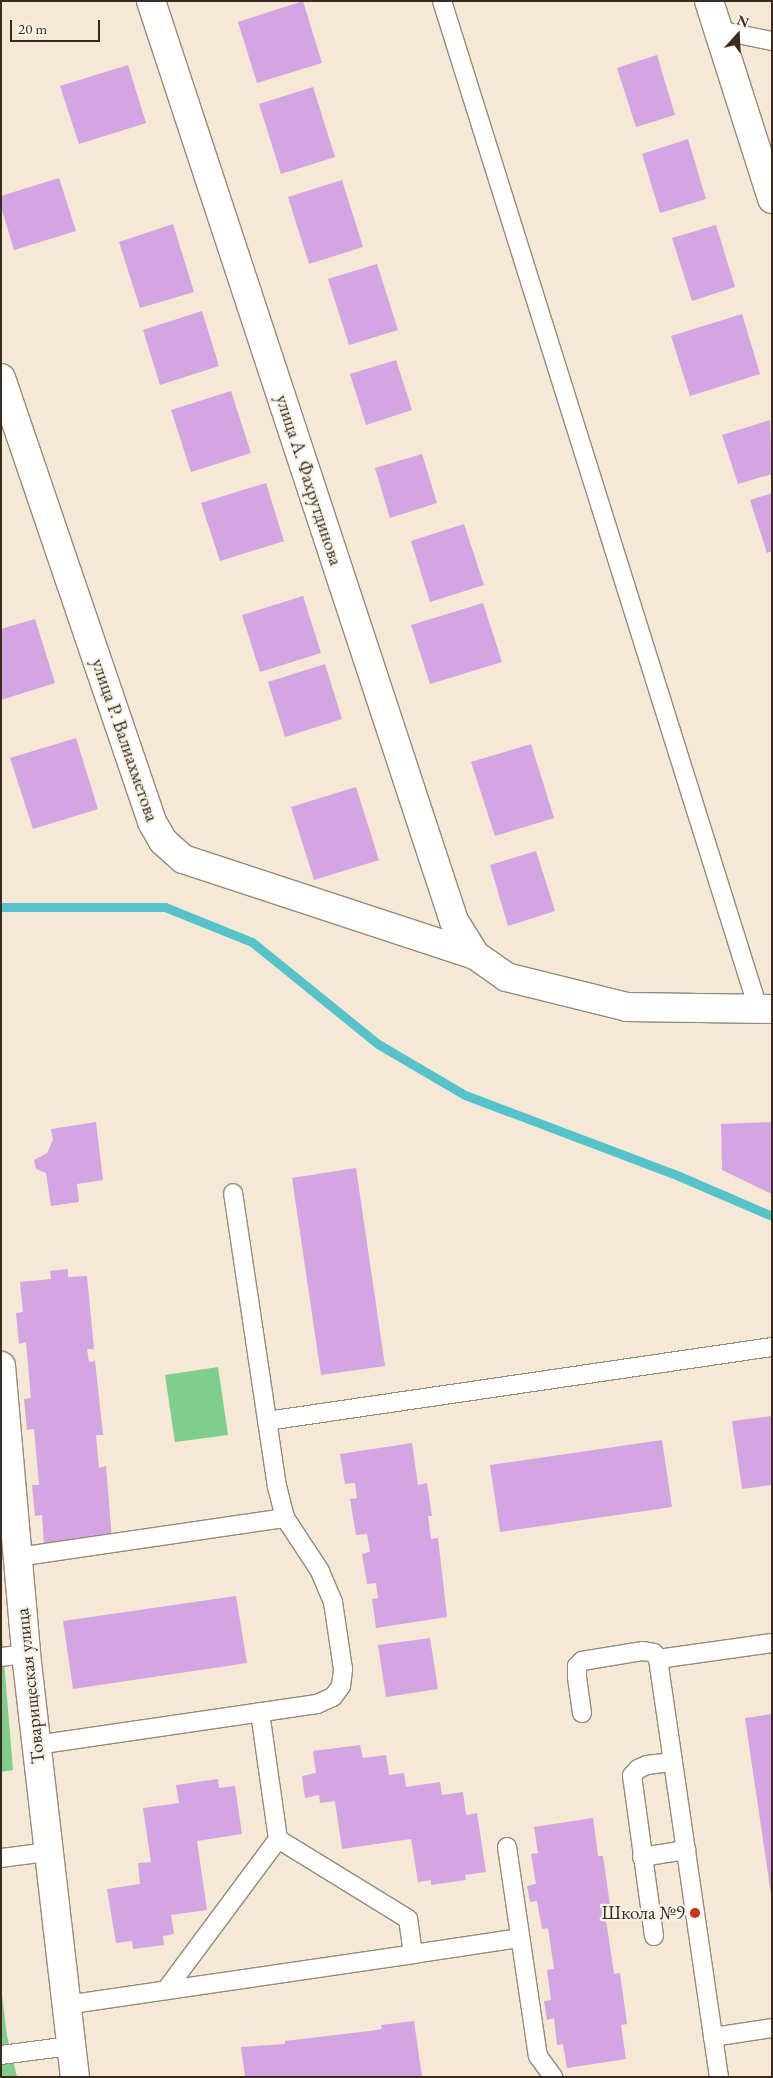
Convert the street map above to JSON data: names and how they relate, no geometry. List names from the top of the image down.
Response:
{
  "streets": {
    "street": ["улица А. Фахрутдинова", "улица Р. Валиахметова", "Товарищеская улица"]
  },
  "crossings": [
    ["улица А. Фахрутдинова", "улица Р. Валиахметова"]
  ],
  "places": ["Школа №9"],
  "scale_bar": "20 m",
  "north": "top"
}
